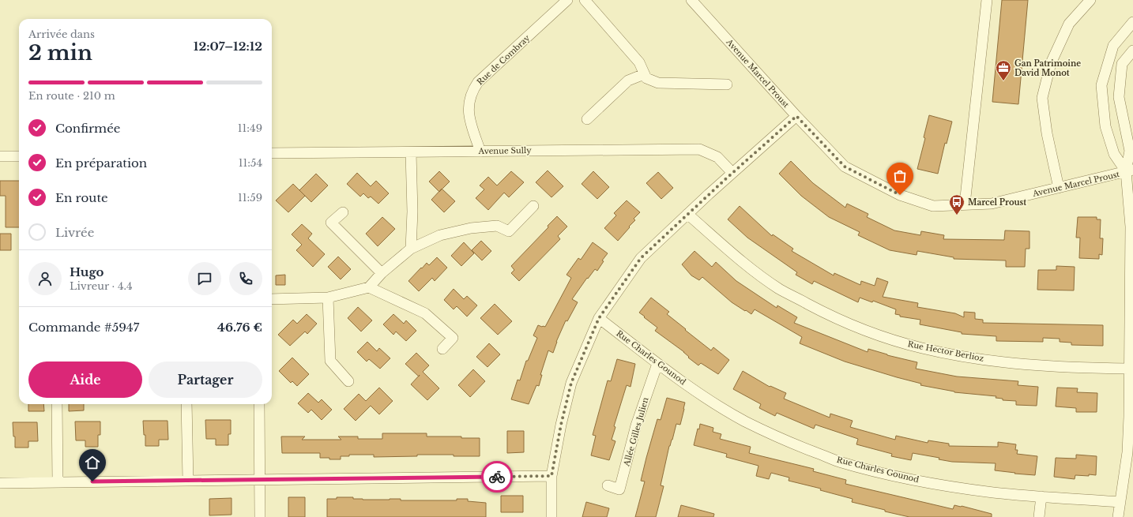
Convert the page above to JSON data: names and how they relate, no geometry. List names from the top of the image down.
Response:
{
  "streets": {
    "street": [
      "Rue de Combray",
      "Avenue Marcel Proust",
      "Avenue Sully",
      "Rue Hector Berlioz",
      "Rue Charles Gounod",
      "Allée Gilles Julien"
    ]
  },
  "crossings": [
    ["Rue de Combray", "Avenue Sully"],
    ["Rue Charles Gounod", "Allée Gilles Julien"]
  ],
  "places": {
    "office": ["Gan Patrimoine David Monot"],
    "bus stop": ["Marcel Proust"]
  },
  "page": {
    "heading": ["2 min", "Arrivée dans", "12:07–12:12"],
    "panel": [
      "Hugo",
      "Livreur · 4.4",
      "Commande #5947",
      "46.76 €"
    ],
    "bar": "En route · 210 m",
    "list": [
      ["Confirmée", "11:49"],
      ["En préparation", "11:54"],
      ["En route", "11:59"],
      "Livrée"
    ],
    "buttons": ["Aide", "Partager"]
  }
}
